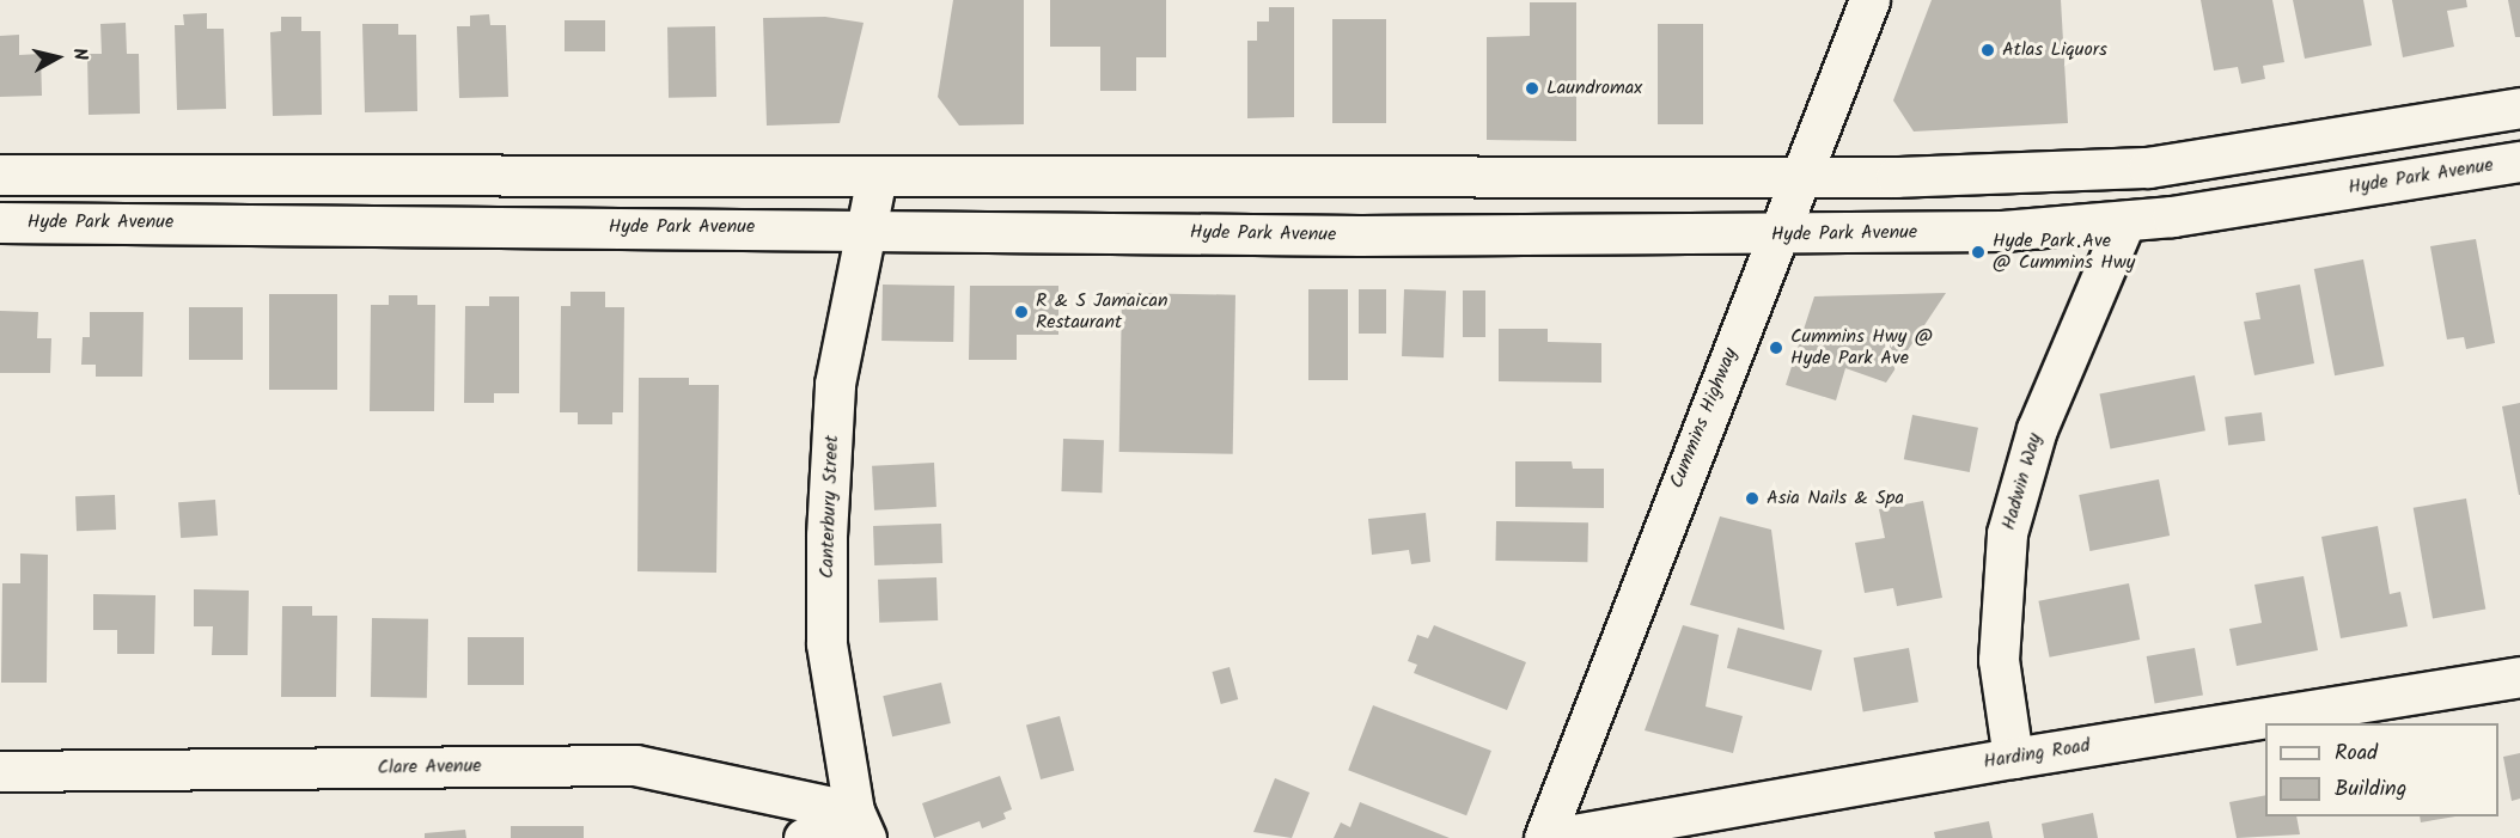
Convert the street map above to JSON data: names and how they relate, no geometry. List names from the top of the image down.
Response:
{
  "streets": {
    "main road": [
      "Hyde Park Avenue",
      "Cummins Highway",
      "Hadwin Way",
      "Canterbury Street",
      "Harding Road",
      "Clare Avenue"
    ]
  },
  "crossings": [
    ["Hyde Park Avenue", "Cummins Highway"],
    ["Hyde Park Avenue", "Hadwin Way"],
    ["Hyde Park Avenue", "Canterbury Street"],
    ["Hadwin Way", "Harding Road"],
    ["Canterbury Street", "Clare Avenue"]
  ],
  "places": [
    "Atlas Liquors",
    "Laundromax",
    "Hyde Park Ave @ Cummins Hwy",
    "R & S Jamaican Restaurant",
    "Cummins Hwy @ Hyde Park Ave",
    "Asia Nails & Spa"
  ],
  "legend": ["Road", "Building"],
  "north": "right"
}
